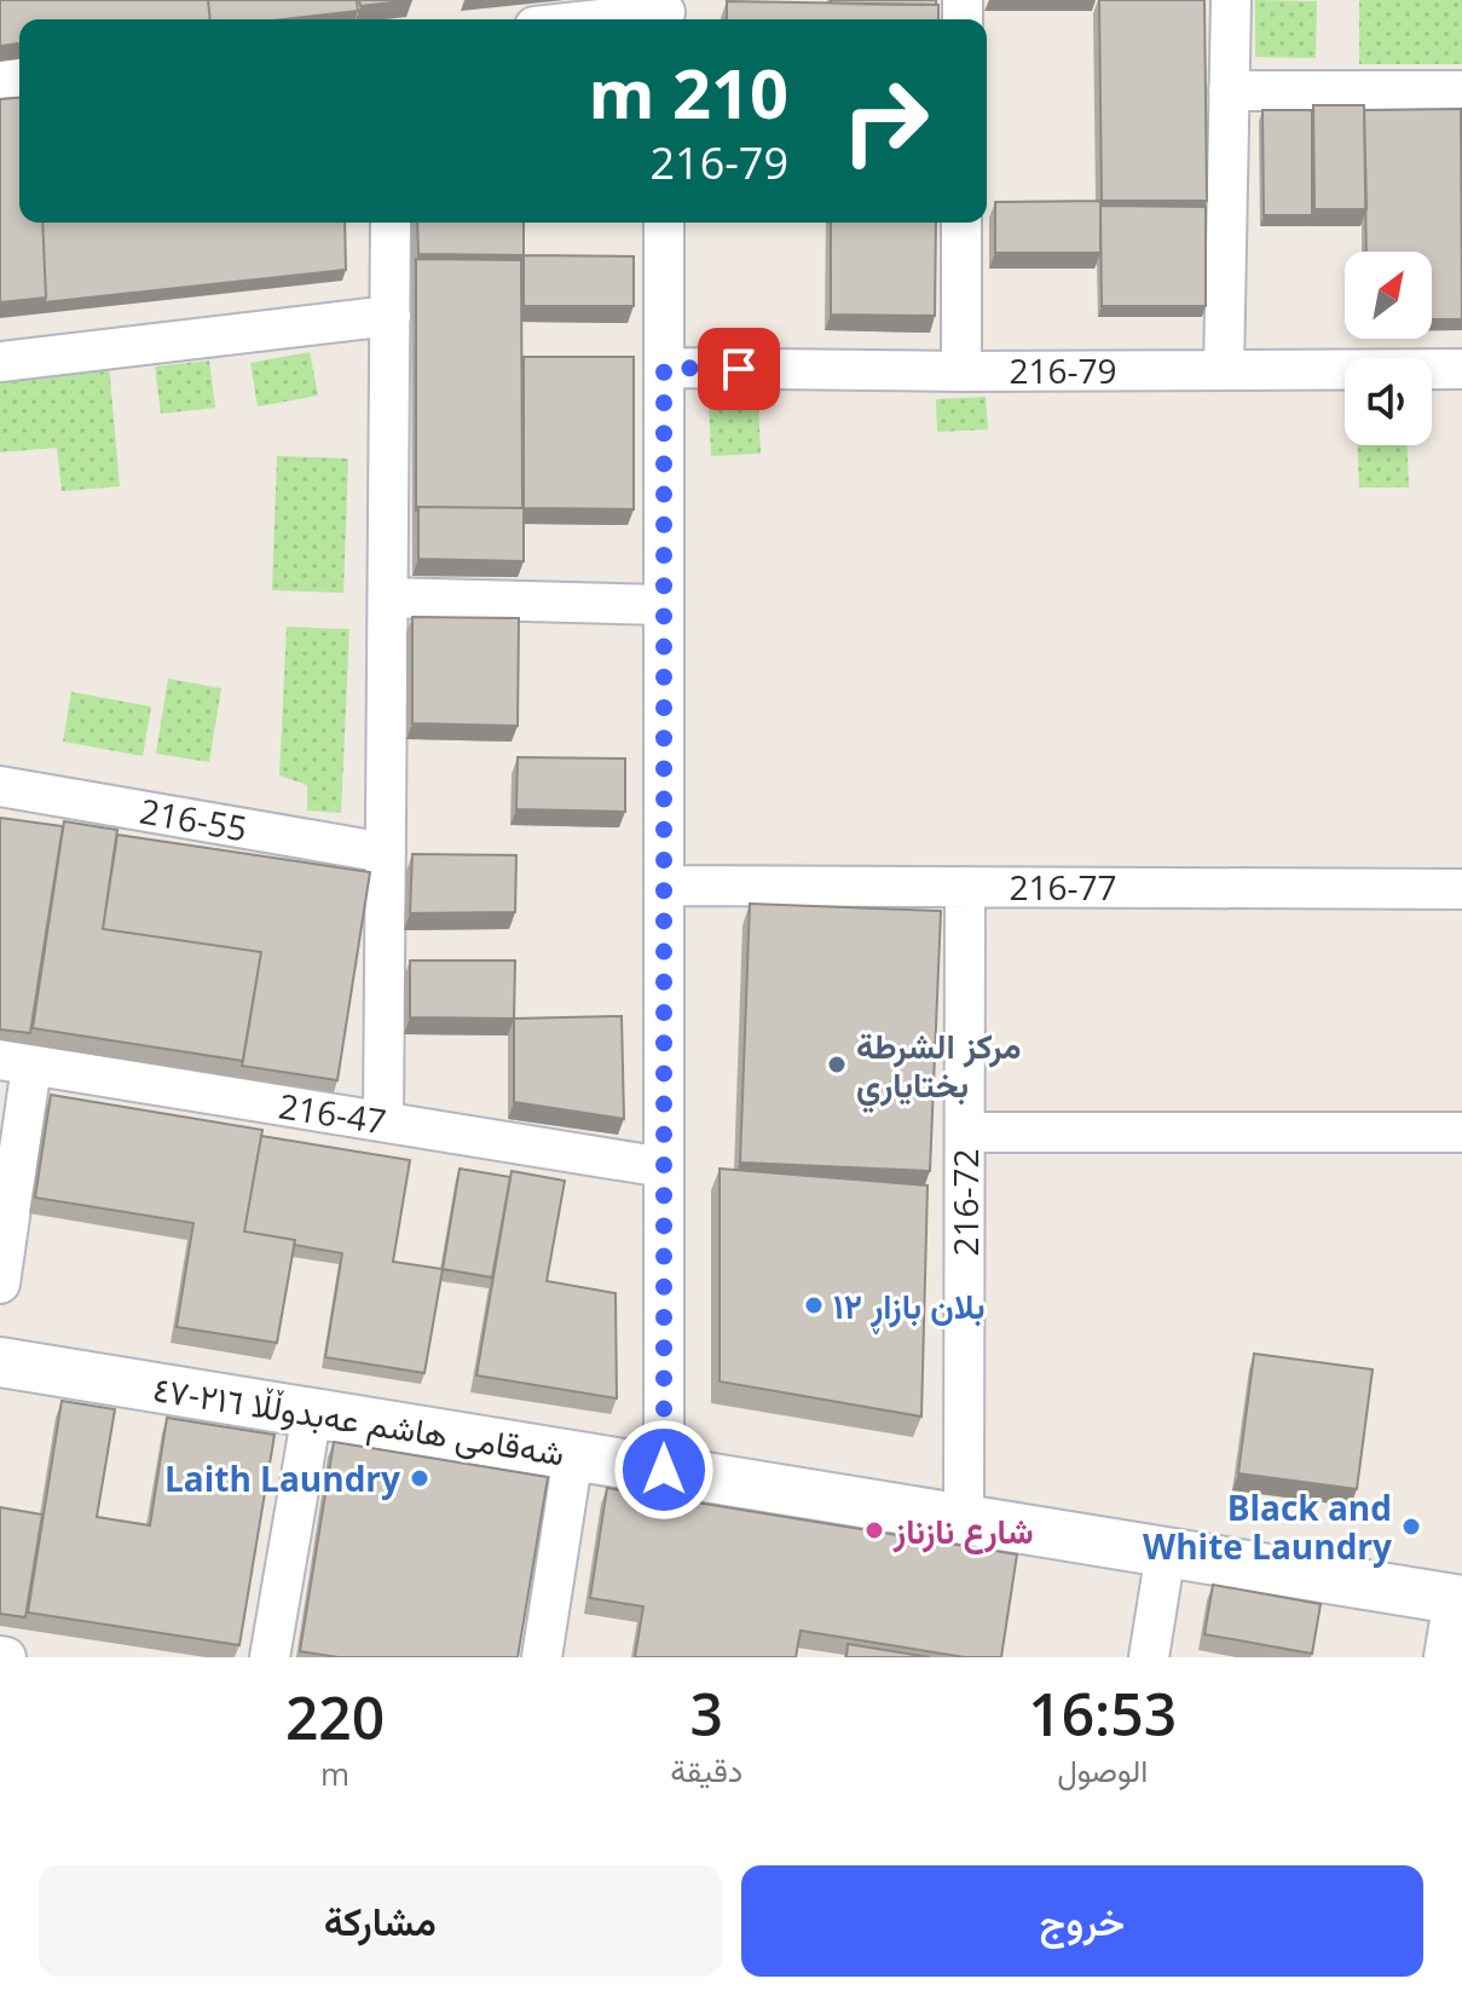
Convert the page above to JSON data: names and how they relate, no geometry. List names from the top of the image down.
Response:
{
  "streets": {
    "street": [
      "216-79",
      "216-55",
      "216-77",
      "216-47",
      "216-72",
      "شەقامی هاشم عەبدوڵڵا ٢١٦-٤٧"
    ]
  },
  "crossings": [
    ["216-77", "216-72"],
    ["216-72", "شەقامی هاشم عەبدوڵڵا ٢١٦-٤٧"]
  ],
  "places": [
    "مركز الشرطة بختاياري",
    "بلان بازاڕ ١٢",
    "Laith Laundry",
    "Black and White Laundry",
    "شارع نازناز"
  ],
  "north": "top right",
  "page": {
    "turn": ["210 m", "216-79"],
    "eta": [
      "16:53",
      "الوصول",
      "3",
      "دقيقة",
      "220",
      "m"
    ],
    "buttons": ["خروج", "مشاركة"]
  }
}
